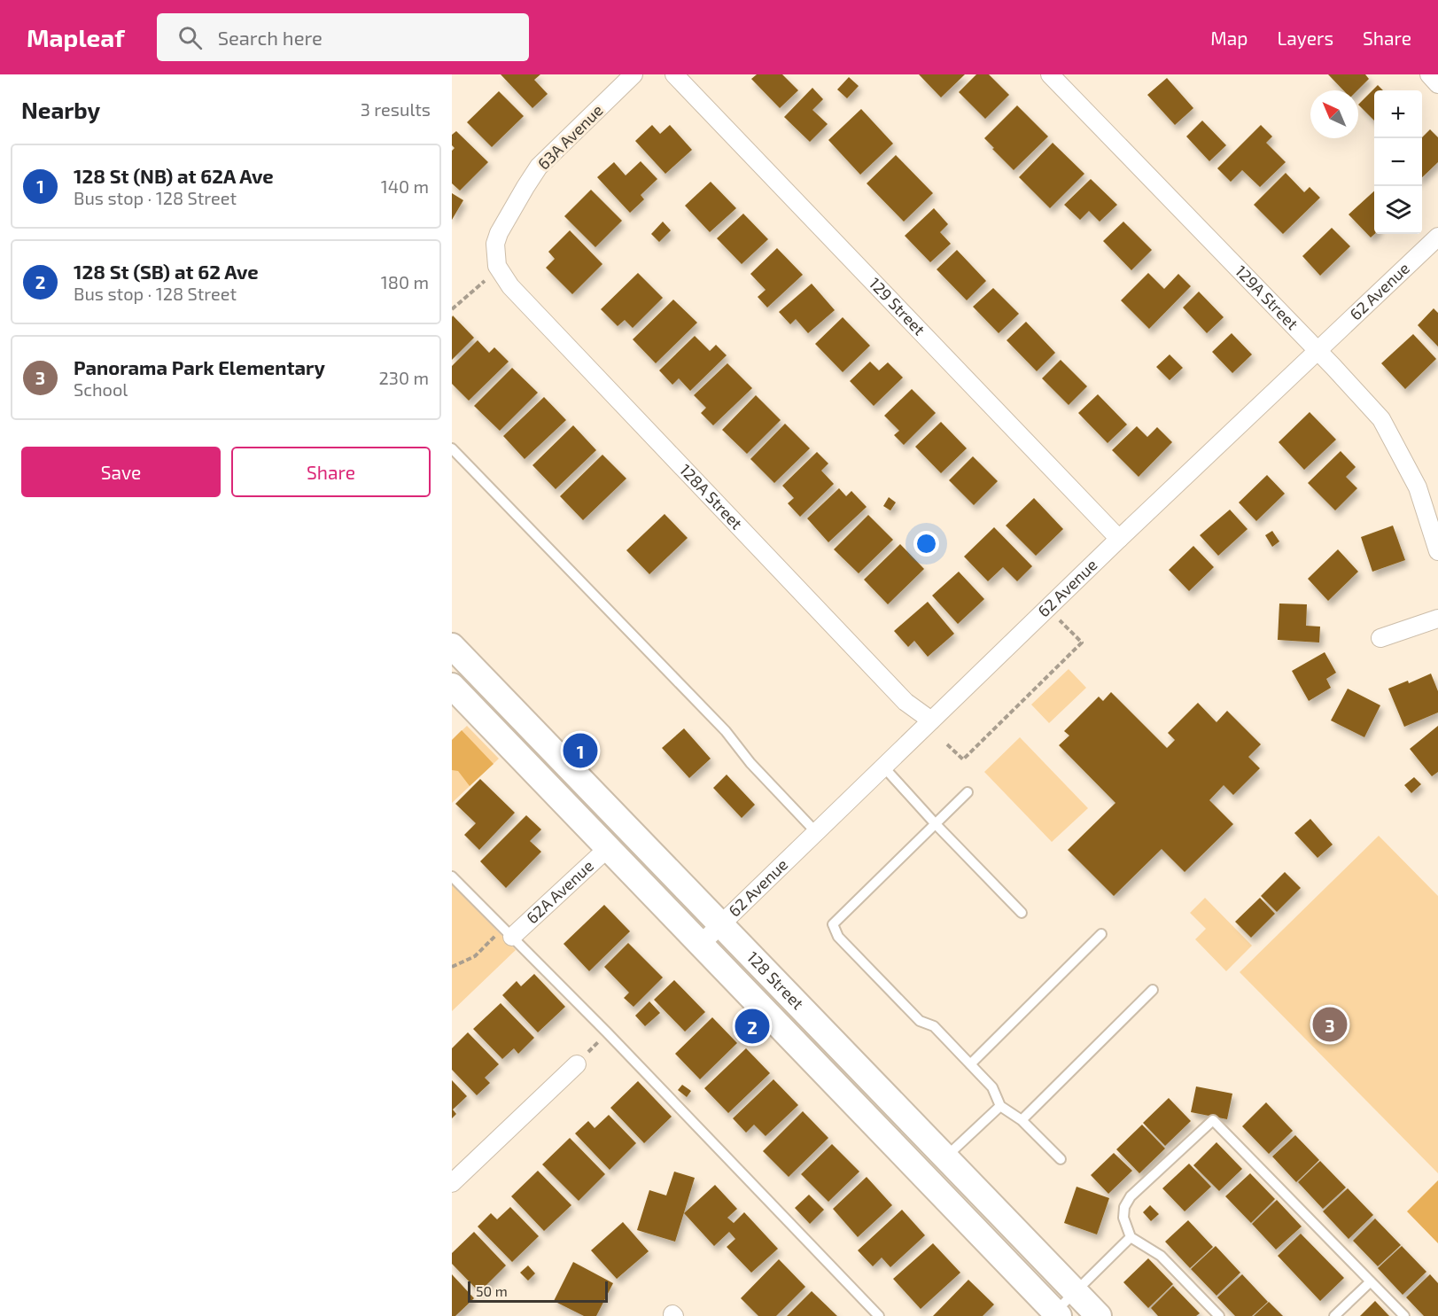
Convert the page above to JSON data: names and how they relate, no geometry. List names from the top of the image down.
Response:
{
  "streets": {
    "main road": ["128 Street"],
    "street": [
      "63A Avenue",
      "62 Avenue",
      "129A Street",
      "129 Street",
      "128A Street",
      "62A Avenue"
    ]
  },
  "crossings": [
    ["63A Avenue", "128A Street"],
    ["62 Avenue", "129A Street"],
    ["62 Avenue", "129 Street"],
    ["62 Avenue", "128A Street"],
    ["62 Avenue", "128 Street"],
    ["62A Avenue", "128 Street"]
  ],
  "scale_bar": "50 m",
  "north": "top left",
  "page": {
    "header": "Mapleaf",
    "search": "Search here",
    "nav": ["Map", "Layers", "Share"],
    "heading": ["Nearby", "3 results"],
    "map_buttons": ["+", "−"],
    "list": [
      {
        "mark": "1",
        "name": "128 St (NB) at 62A Ave",
        "note": "Bus stop · 128 Street",
        "value": "140 m"
      },
      {
        "mark": "2",
        "name": "128 St (SB) at 62 Ave",
        "note": "Bus stop · 128 Street",
        "value": "180 m"
      },
      {
        "mark": "3",
        "name": "Panorama Park Elementary",
        "note": "School",
        "value": "230 m"
      }
    ],
    "buttons": ["Save", "Share"],
    "pins": ["1", "3", "2"],
    "scale": "50 m"
  }
}
